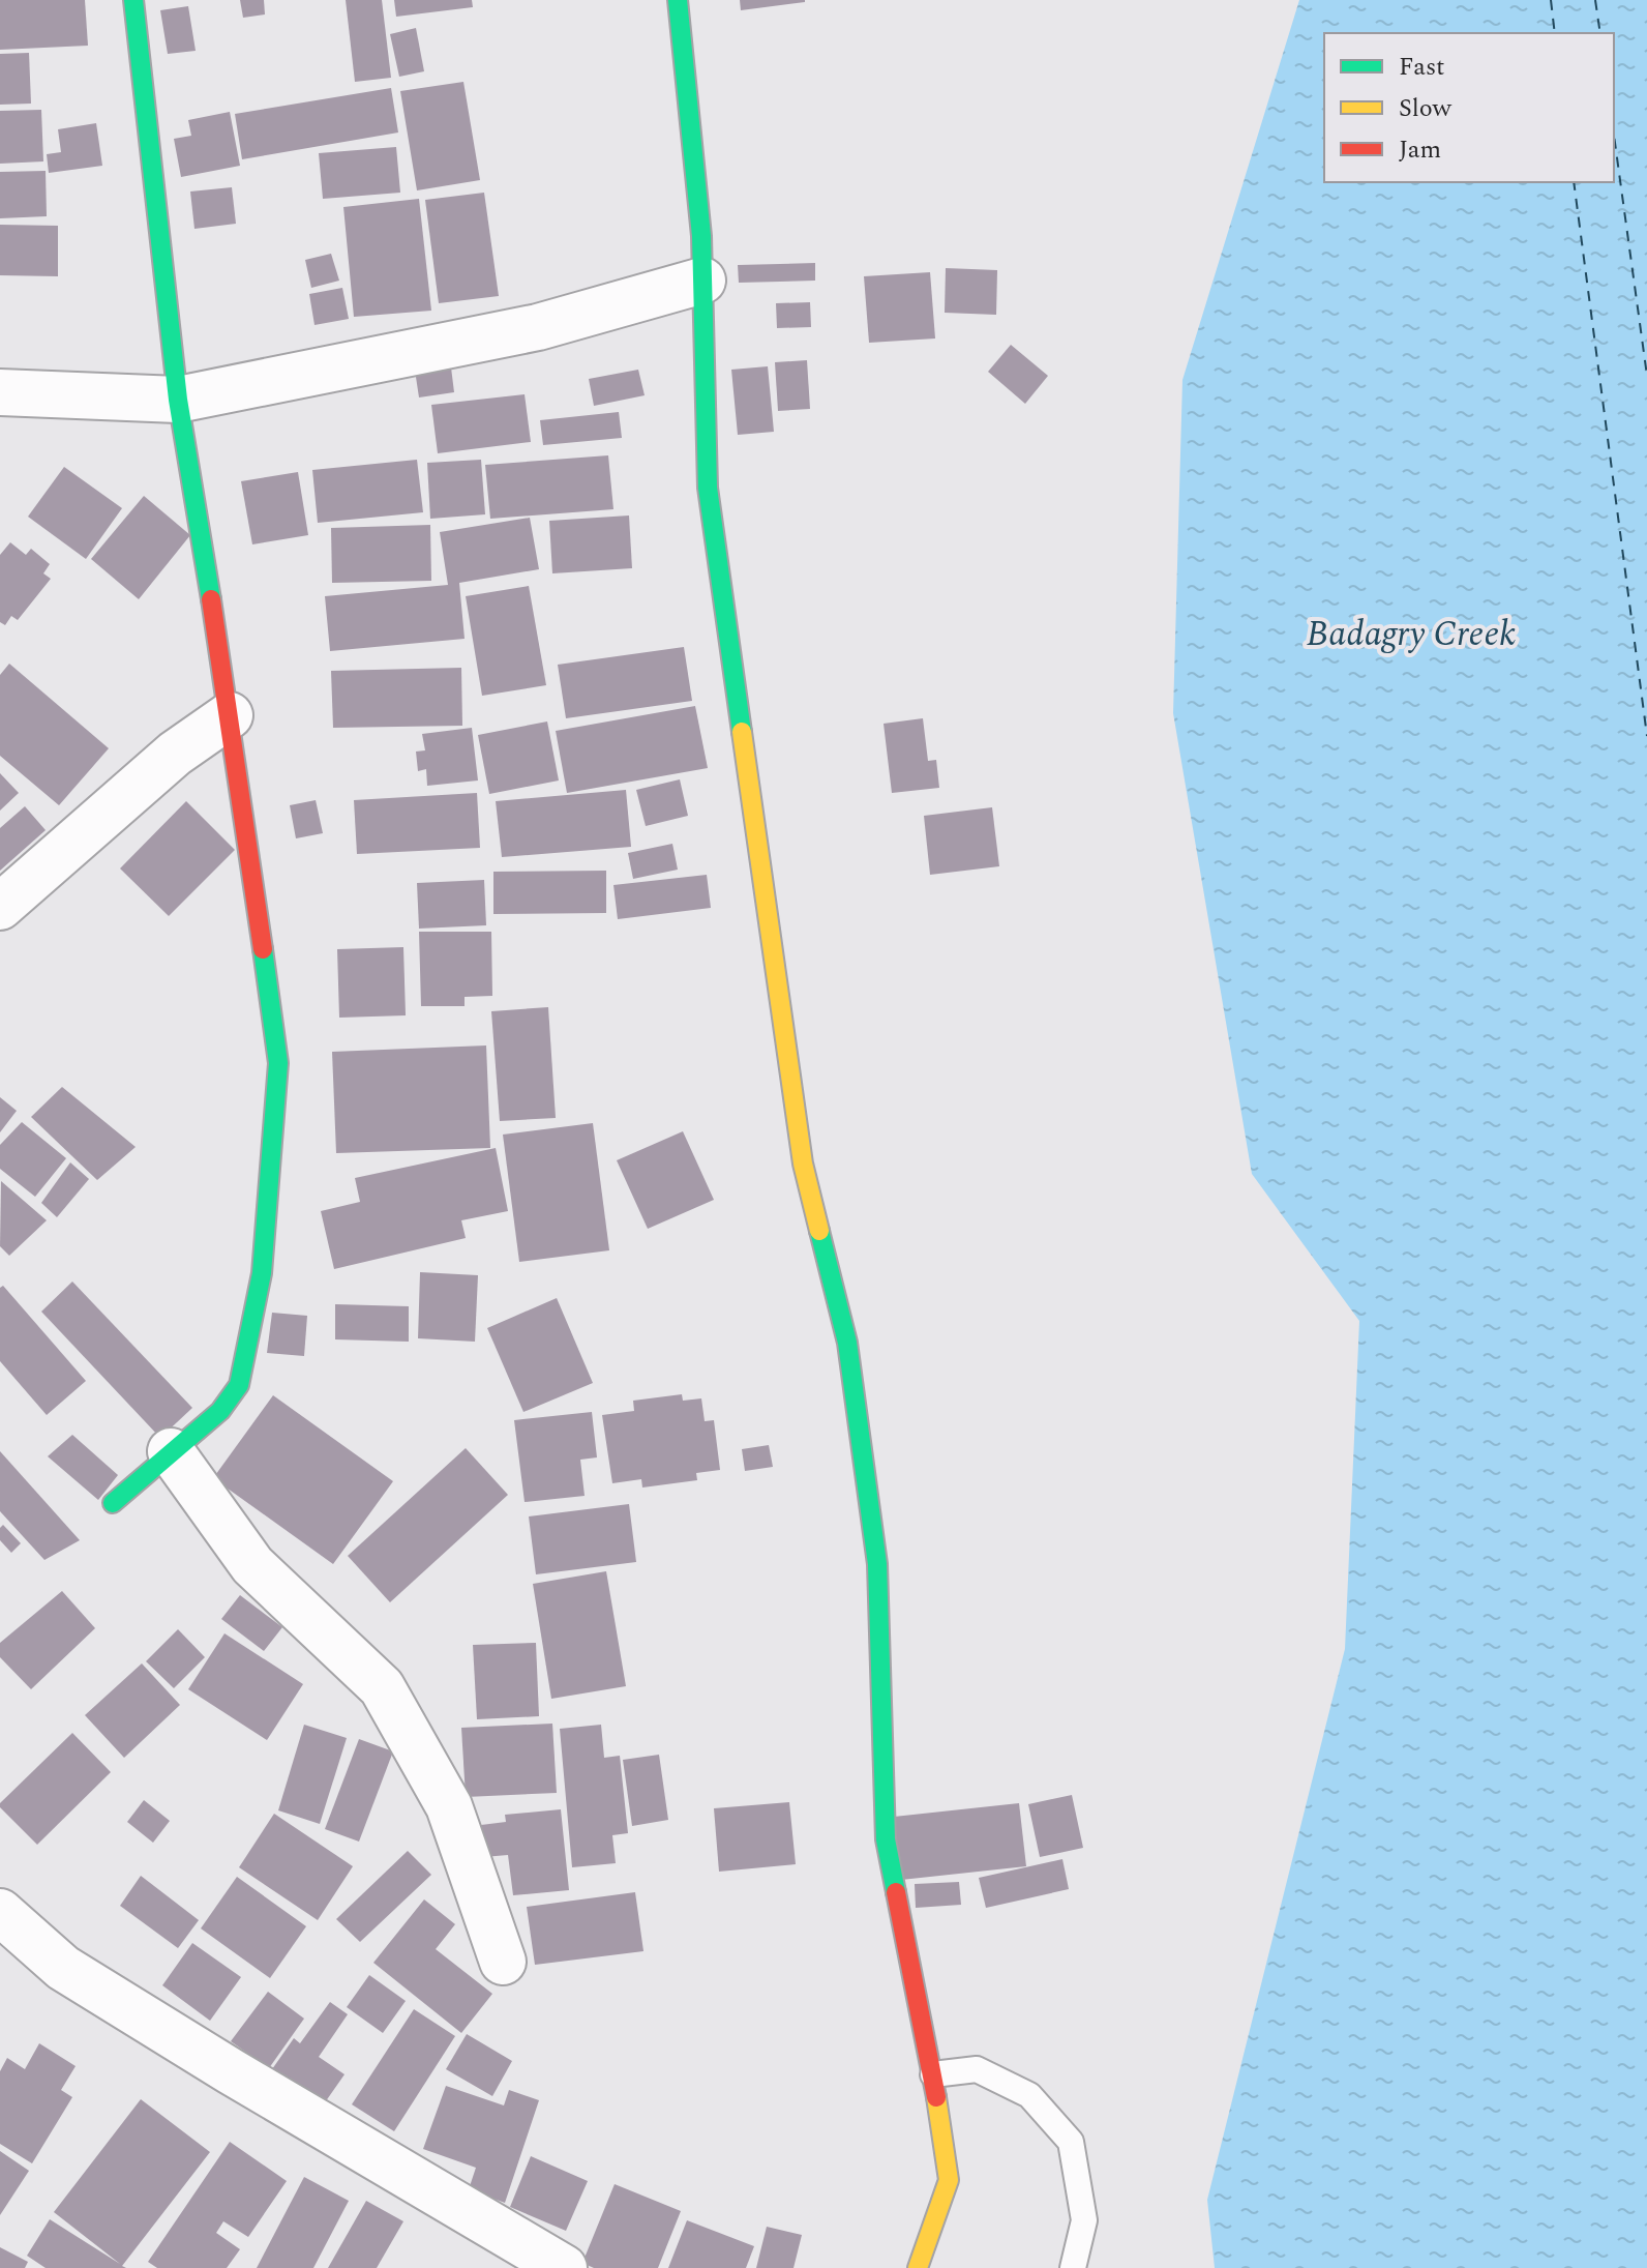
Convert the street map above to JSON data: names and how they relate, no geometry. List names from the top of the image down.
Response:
{
  "water": ["Badagry Creek"],
  "legend": ["Fast", "Slow", "Jam"]
}
